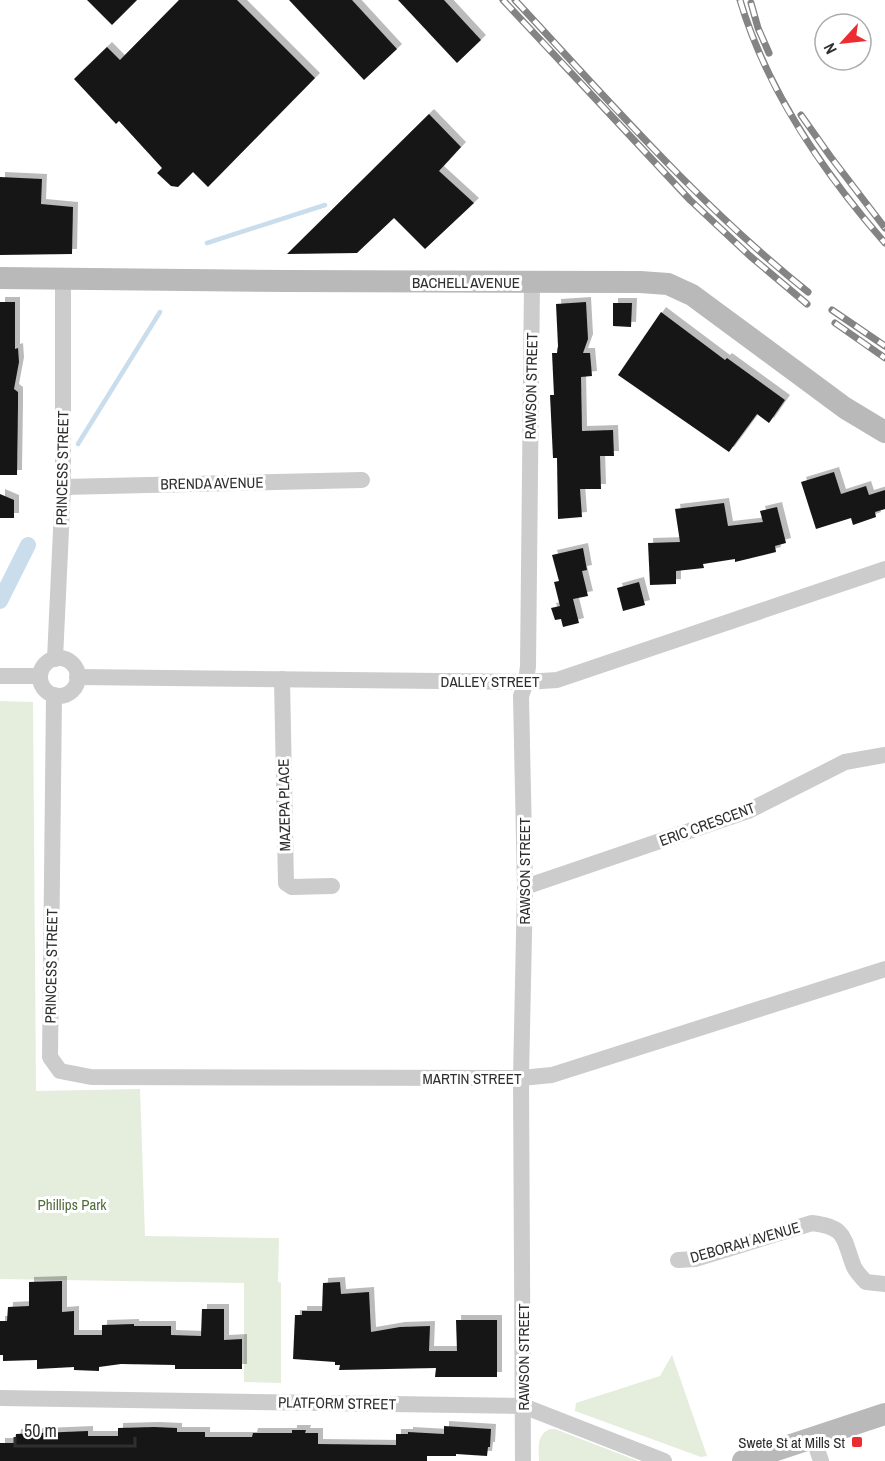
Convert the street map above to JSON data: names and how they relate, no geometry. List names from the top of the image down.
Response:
{
  "streets": {
    "main road": ["BACHELL AVENUE"],
    "street": [
      "RAWSON STREET",
      "PRINCESS STREET",
      "BRENDA AVENUE",
      "DALLEY STREET",
      "MAZEPA PLACE",
      "ERIC CRESCENT",
      "MARTIN STREET",
      "DEBORAH AVENUE",
      "PLATFORM STREET"
    ]
  },
  "crossings": [
    ["BACHELL AVENUE", "RAWSON STREET"],
    ["BACHELL AVENUE", "PRINCESS STREET"],
    ["RAWSON STREET", "DALLEY STREET"],
    ["RAWSON STREET", "ERIC CRESCENT"],
    ["RAWSON STREET", "MARTIN STREET"],
    ["RAWSON STREET", "PLATFORM STREET"],
    ["PRINCESS STREET", "BRENDA AVENUE"],
    ["PRINCESS STREET", "DALLEY STREET"],
    ["PRINCESS STREET", "MARTIN STREET"],
    ["DALLEY STREET", "MAZEPA PLACE"]
  ],
  "parks": ["Phillips Park"],
  "places": {
    "transit": ["Swete St at Mills St"]
  },
  "scale_bar": "50 m",
  "north": "bottom left"
}
